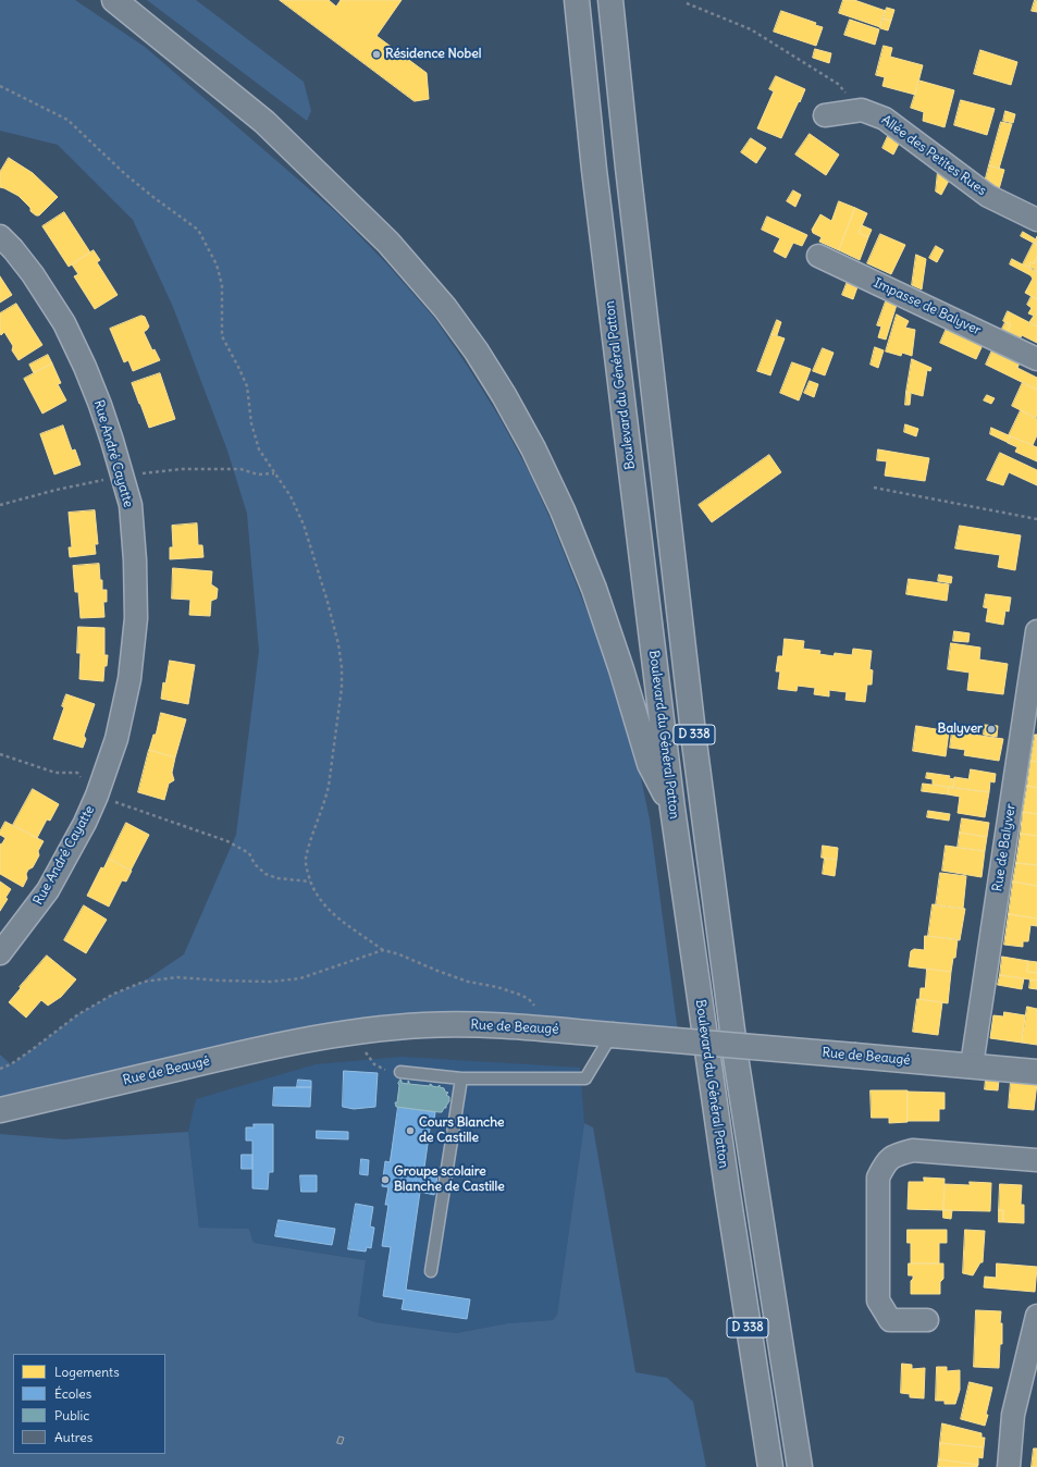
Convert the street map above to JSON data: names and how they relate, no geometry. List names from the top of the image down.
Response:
{
  "streets": {
    "main road": ["Boulevard du Général Patton", "D 338", "Rue de Beaugé"],
    "street": [
      "Allée des Petites Rues",
      "Impasse de Balyver",
      "Rue André Cayatte",
      "Rue de Balyver"
    ]
  },
  "crossings": [
    ["Rue de Balyver", "Rue de Beaugé"]
  ],
  "places": [
    "Résidence Nobel",
    "Balyver",
    "Cours Blanche de Castille",
    "Groupe scolaire Blanche de Castille"
  ],
  "legend": [
    "Logements",
    "Écoles",
    "Public",
    "Autres"
  ]
}
